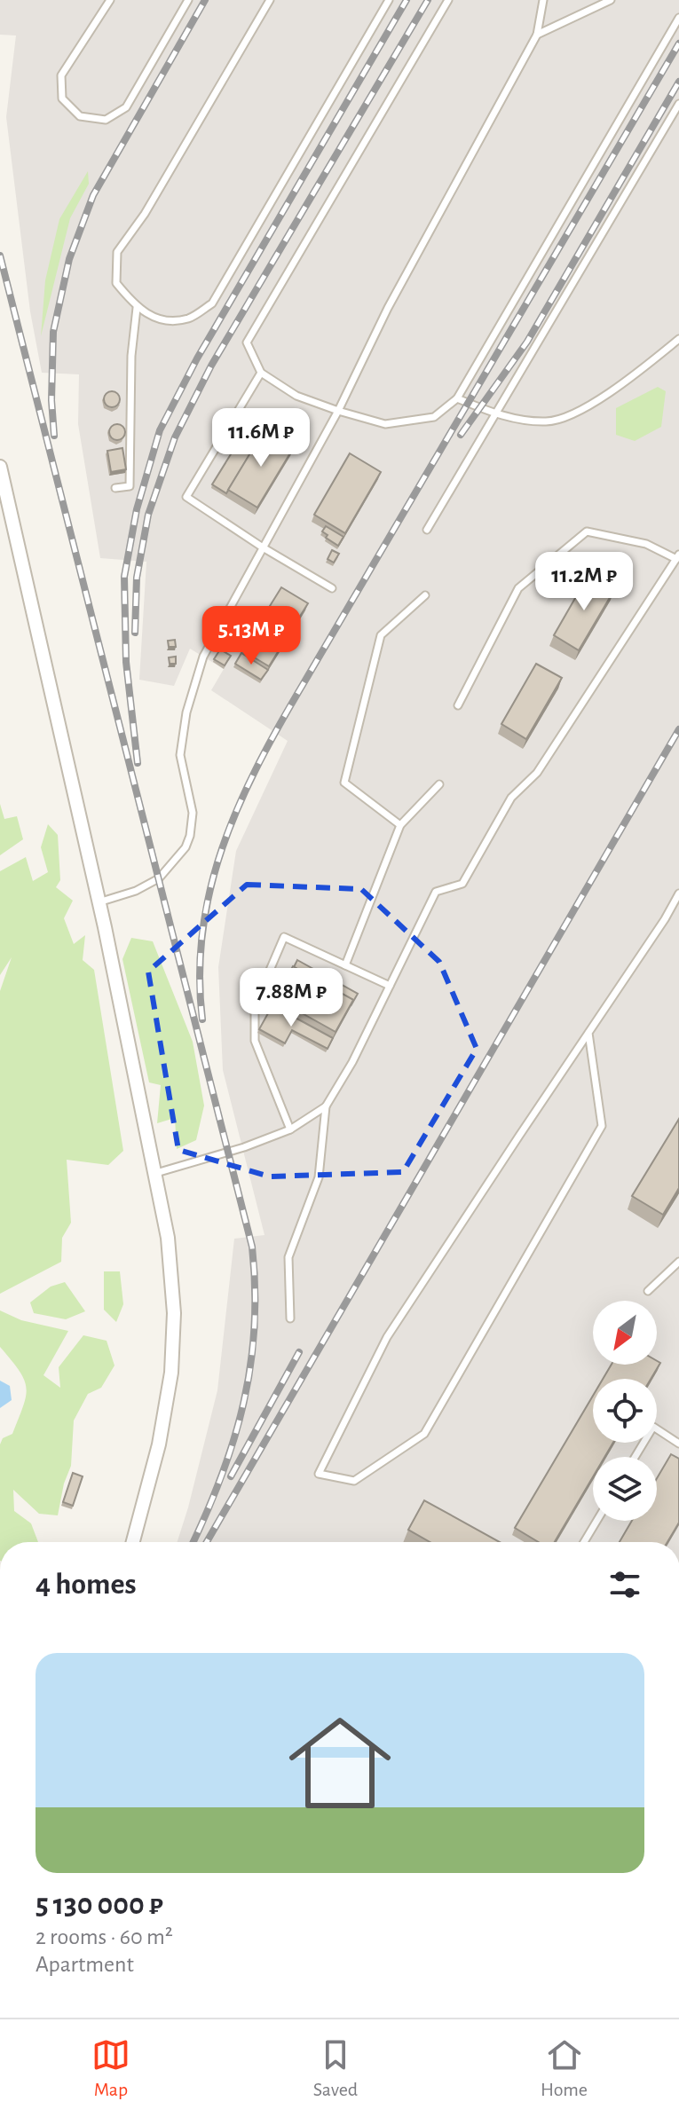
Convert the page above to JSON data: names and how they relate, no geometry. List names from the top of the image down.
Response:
{
  "north": "bottom left",
  "page": {
    "price": [
      "11.6M ₽",
      "11.2M ₽",
      "5.13M ₽",
      "7.88M ₽"
    ],
    "heading": "4 homes",
    "list": [
      {
        "name": "5 130 000 ₽",
        "note": "2 rooms · 60 m² · Apartment"
      }
    ],
    "tabs": ["Map", "Saved", "Home"]
  }
}
